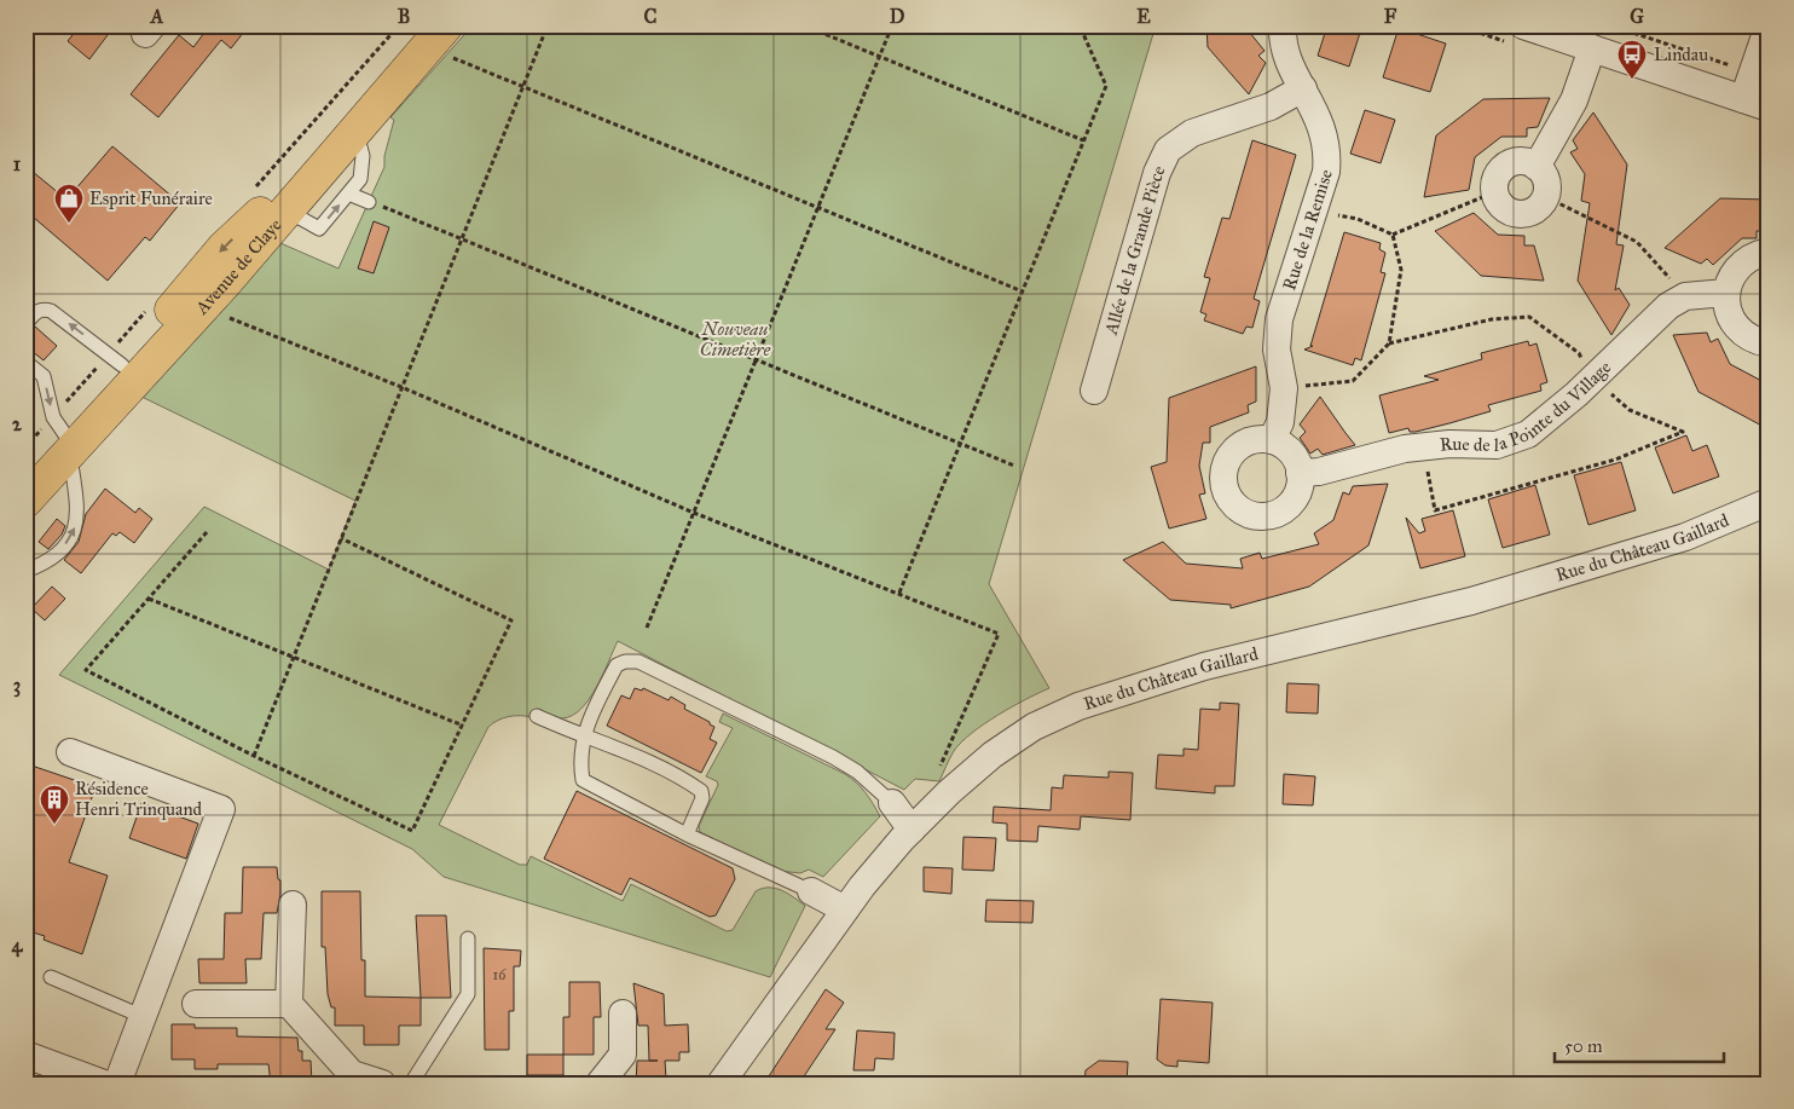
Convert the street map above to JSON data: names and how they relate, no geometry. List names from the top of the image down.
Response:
{
  "streets": {
    "main road": ["Avenue de Claye"],
    "street": [
      "Rue de la Remise",
      "Allée de la Grande Pièce",
      "Rue de la Pointe du Village",
      "Rue du Château Gaillard"
    ]
  },
  "crossings": [
    ["Rue de la Remise", "Allée de la Grande Pièce"],
    ["Rue de la Remise", "Rue de la Pointe du Village"]
  ],
  "parks": ["Nouveau Cimetière"],
  "places": {
    "bus stop": ["Lindau"],
    "shop": ["Esprit Funéraire"],
    "building": ["Résidence Henri Trinquand"]
  },
  "house_numbers": ["16"],
  "scale_bar": "50 m",
  "grid": {
    "columns": [
      "A",
      "B",
      "C",
      "D",
      "E",
      "F",
      "G"
    ],
    "rows": [
      "1",
      "2",
      "3",
      "4"
    ]
  }
}
